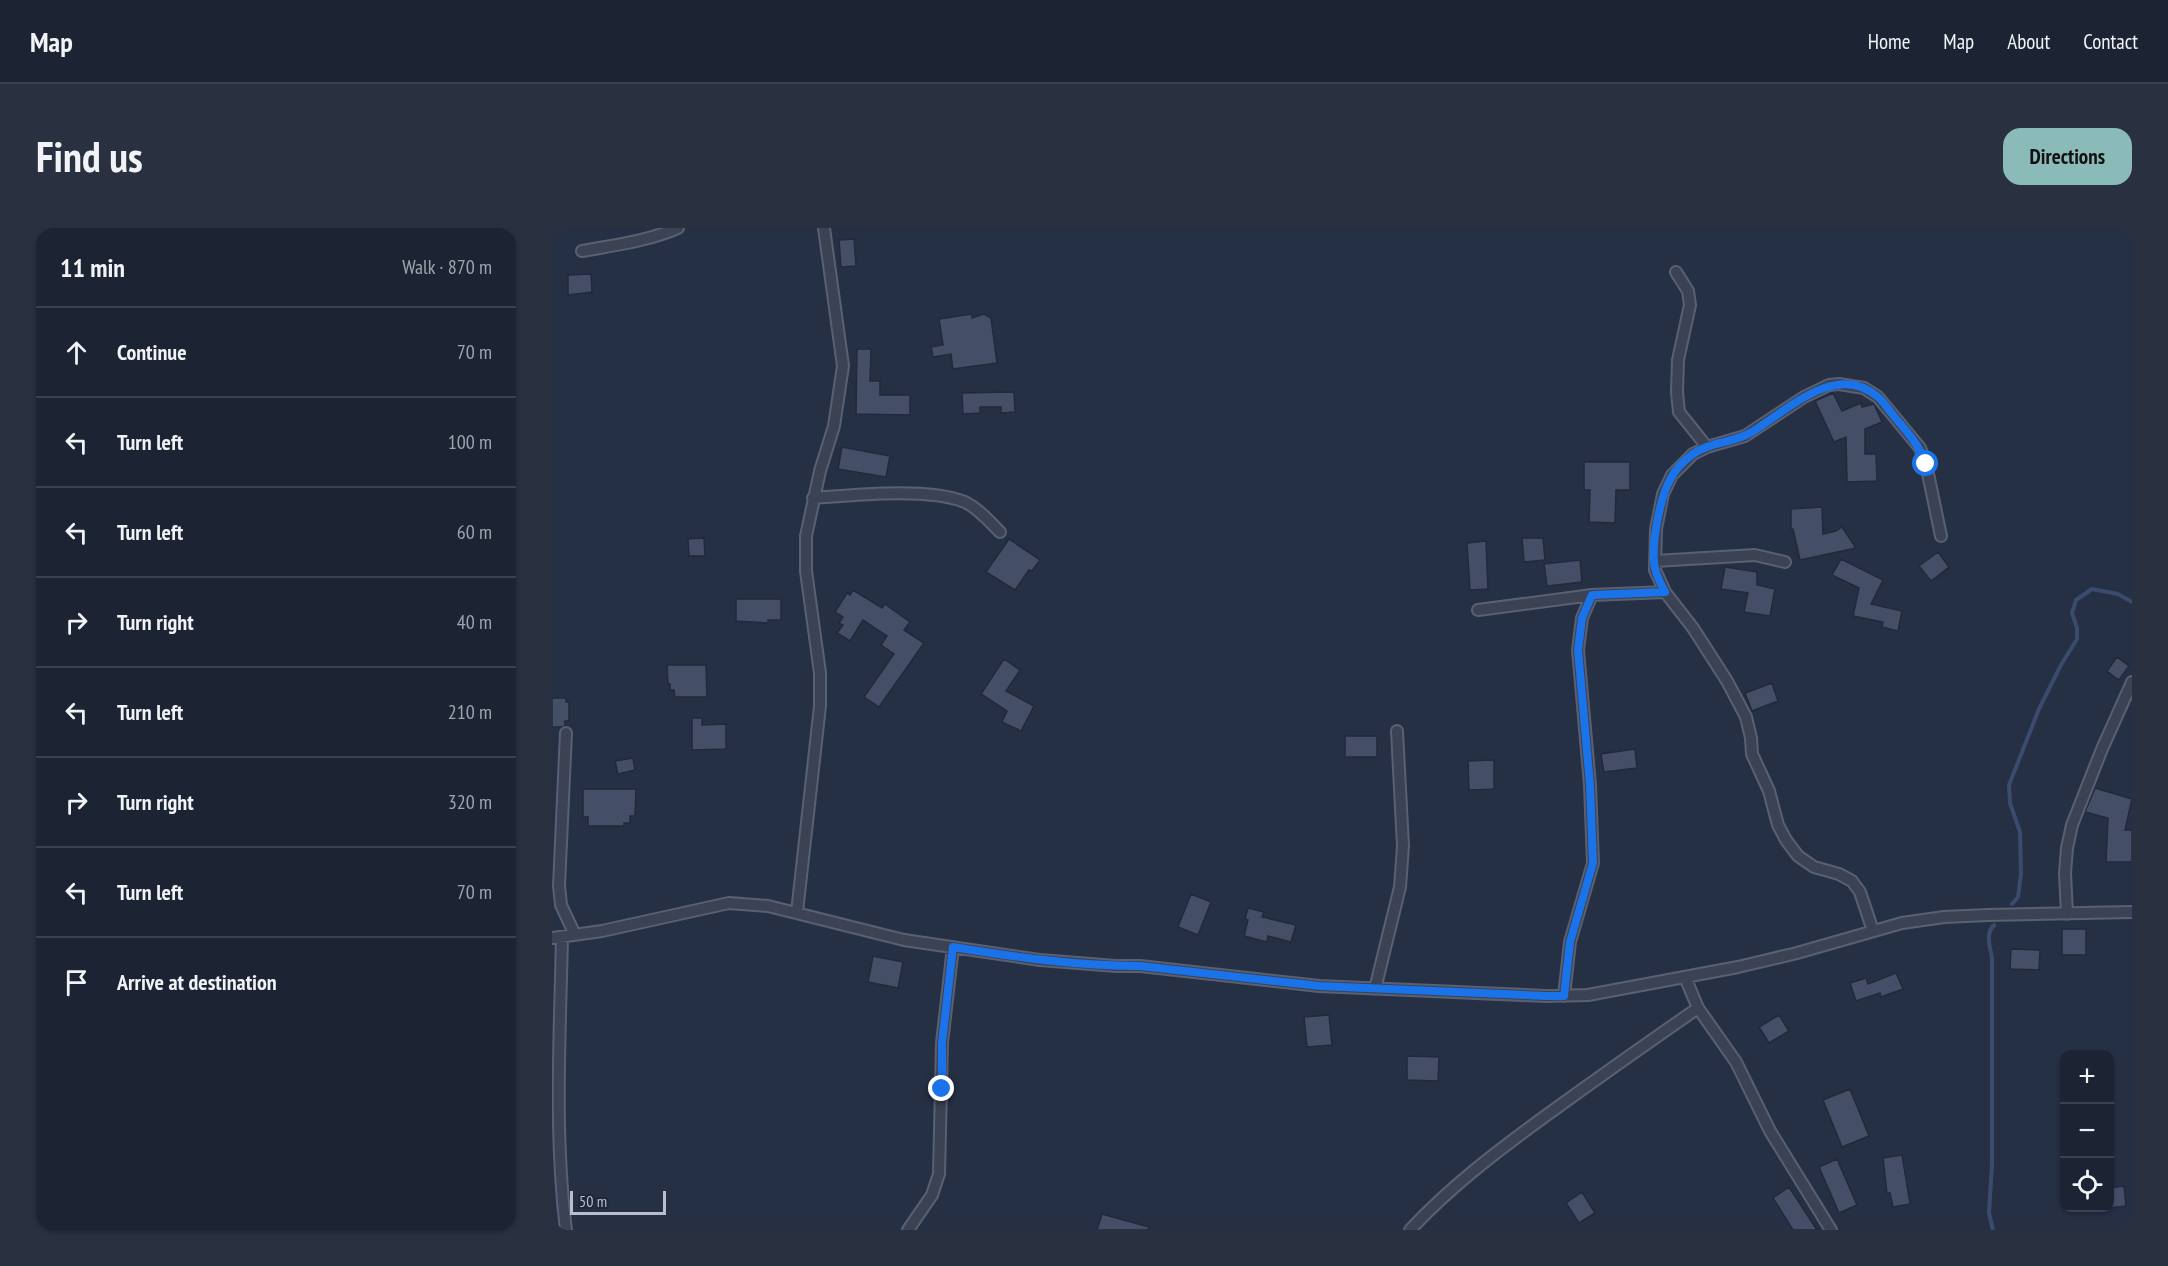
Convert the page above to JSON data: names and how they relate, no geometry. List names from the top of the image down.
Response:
{
  "scale_bar": "50 m",
  "page": {
    "header": "Map",
    "nav": [
      "Home",
      "Map",
      "About",
      "Contact"
    ],
    "buttons": "Directions",
    "title": "Find us",
    "heading": ["11 min", "Walk · 870 m"],
    "list": [
      ["Continue", "70 m"],
      ["Turn left", "100 m"],
      ["Turn left", "60 m"],
      ["Turn right", "40 m"],
      ["Turn left", "210 m"],
      ["Turn right", "320 m"],
      ["Turn left", "70 m"],
      "Arrive at destination"
    ],
    "map_buttons": ["+", "−"],
    "scale": "50 m"
  }
}
